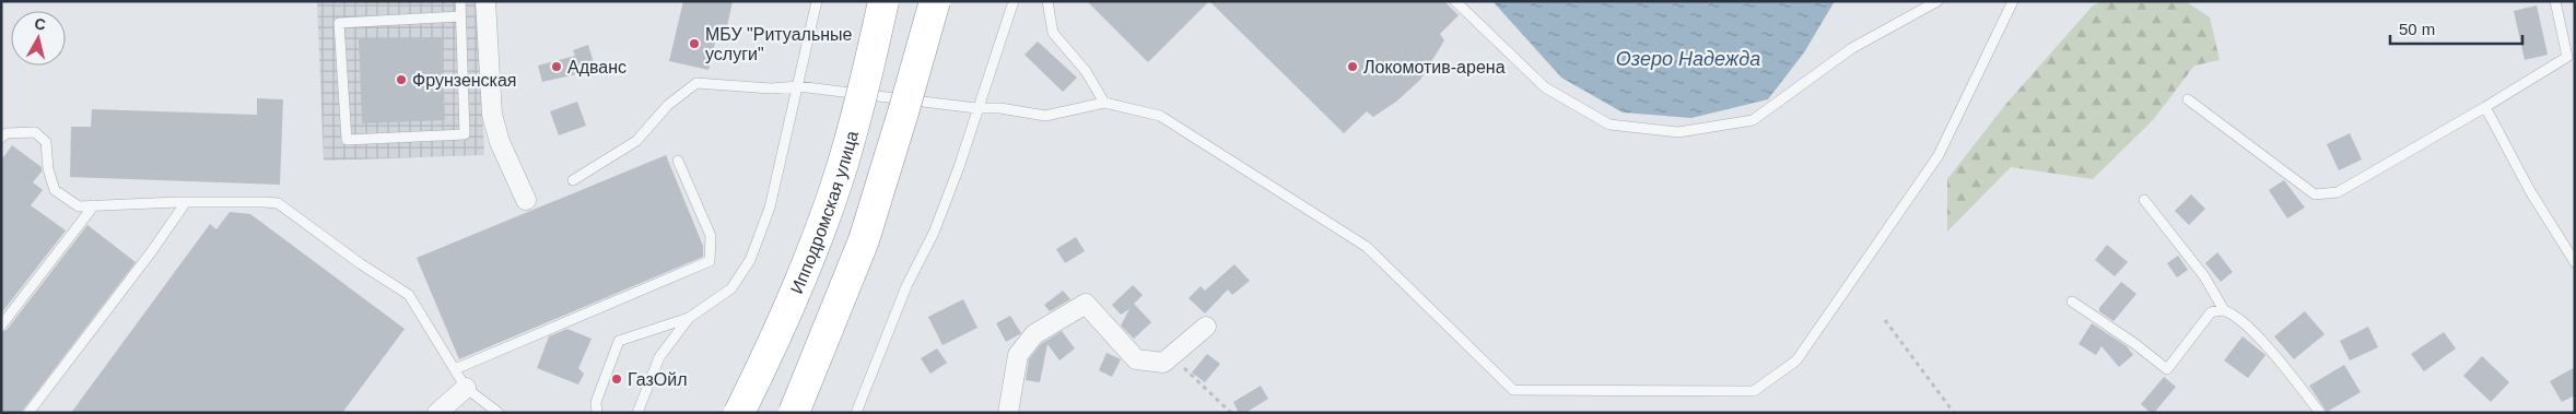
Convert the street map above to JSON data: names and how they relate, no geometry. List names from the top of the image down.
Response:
{
  "streets": {
    "highway": ["Ипподромская улица"]
  },
  "water": ["Озеро Надежда"],
  "places": [
    "МБУ \"Ритуальные услуги\"",
    "Адванс",
    "Локомотив-арена",
    "Фрунзенская",
    "ГазОйл"
  ],
  "scale_bar": "50 m",
  "north": "top"
}
